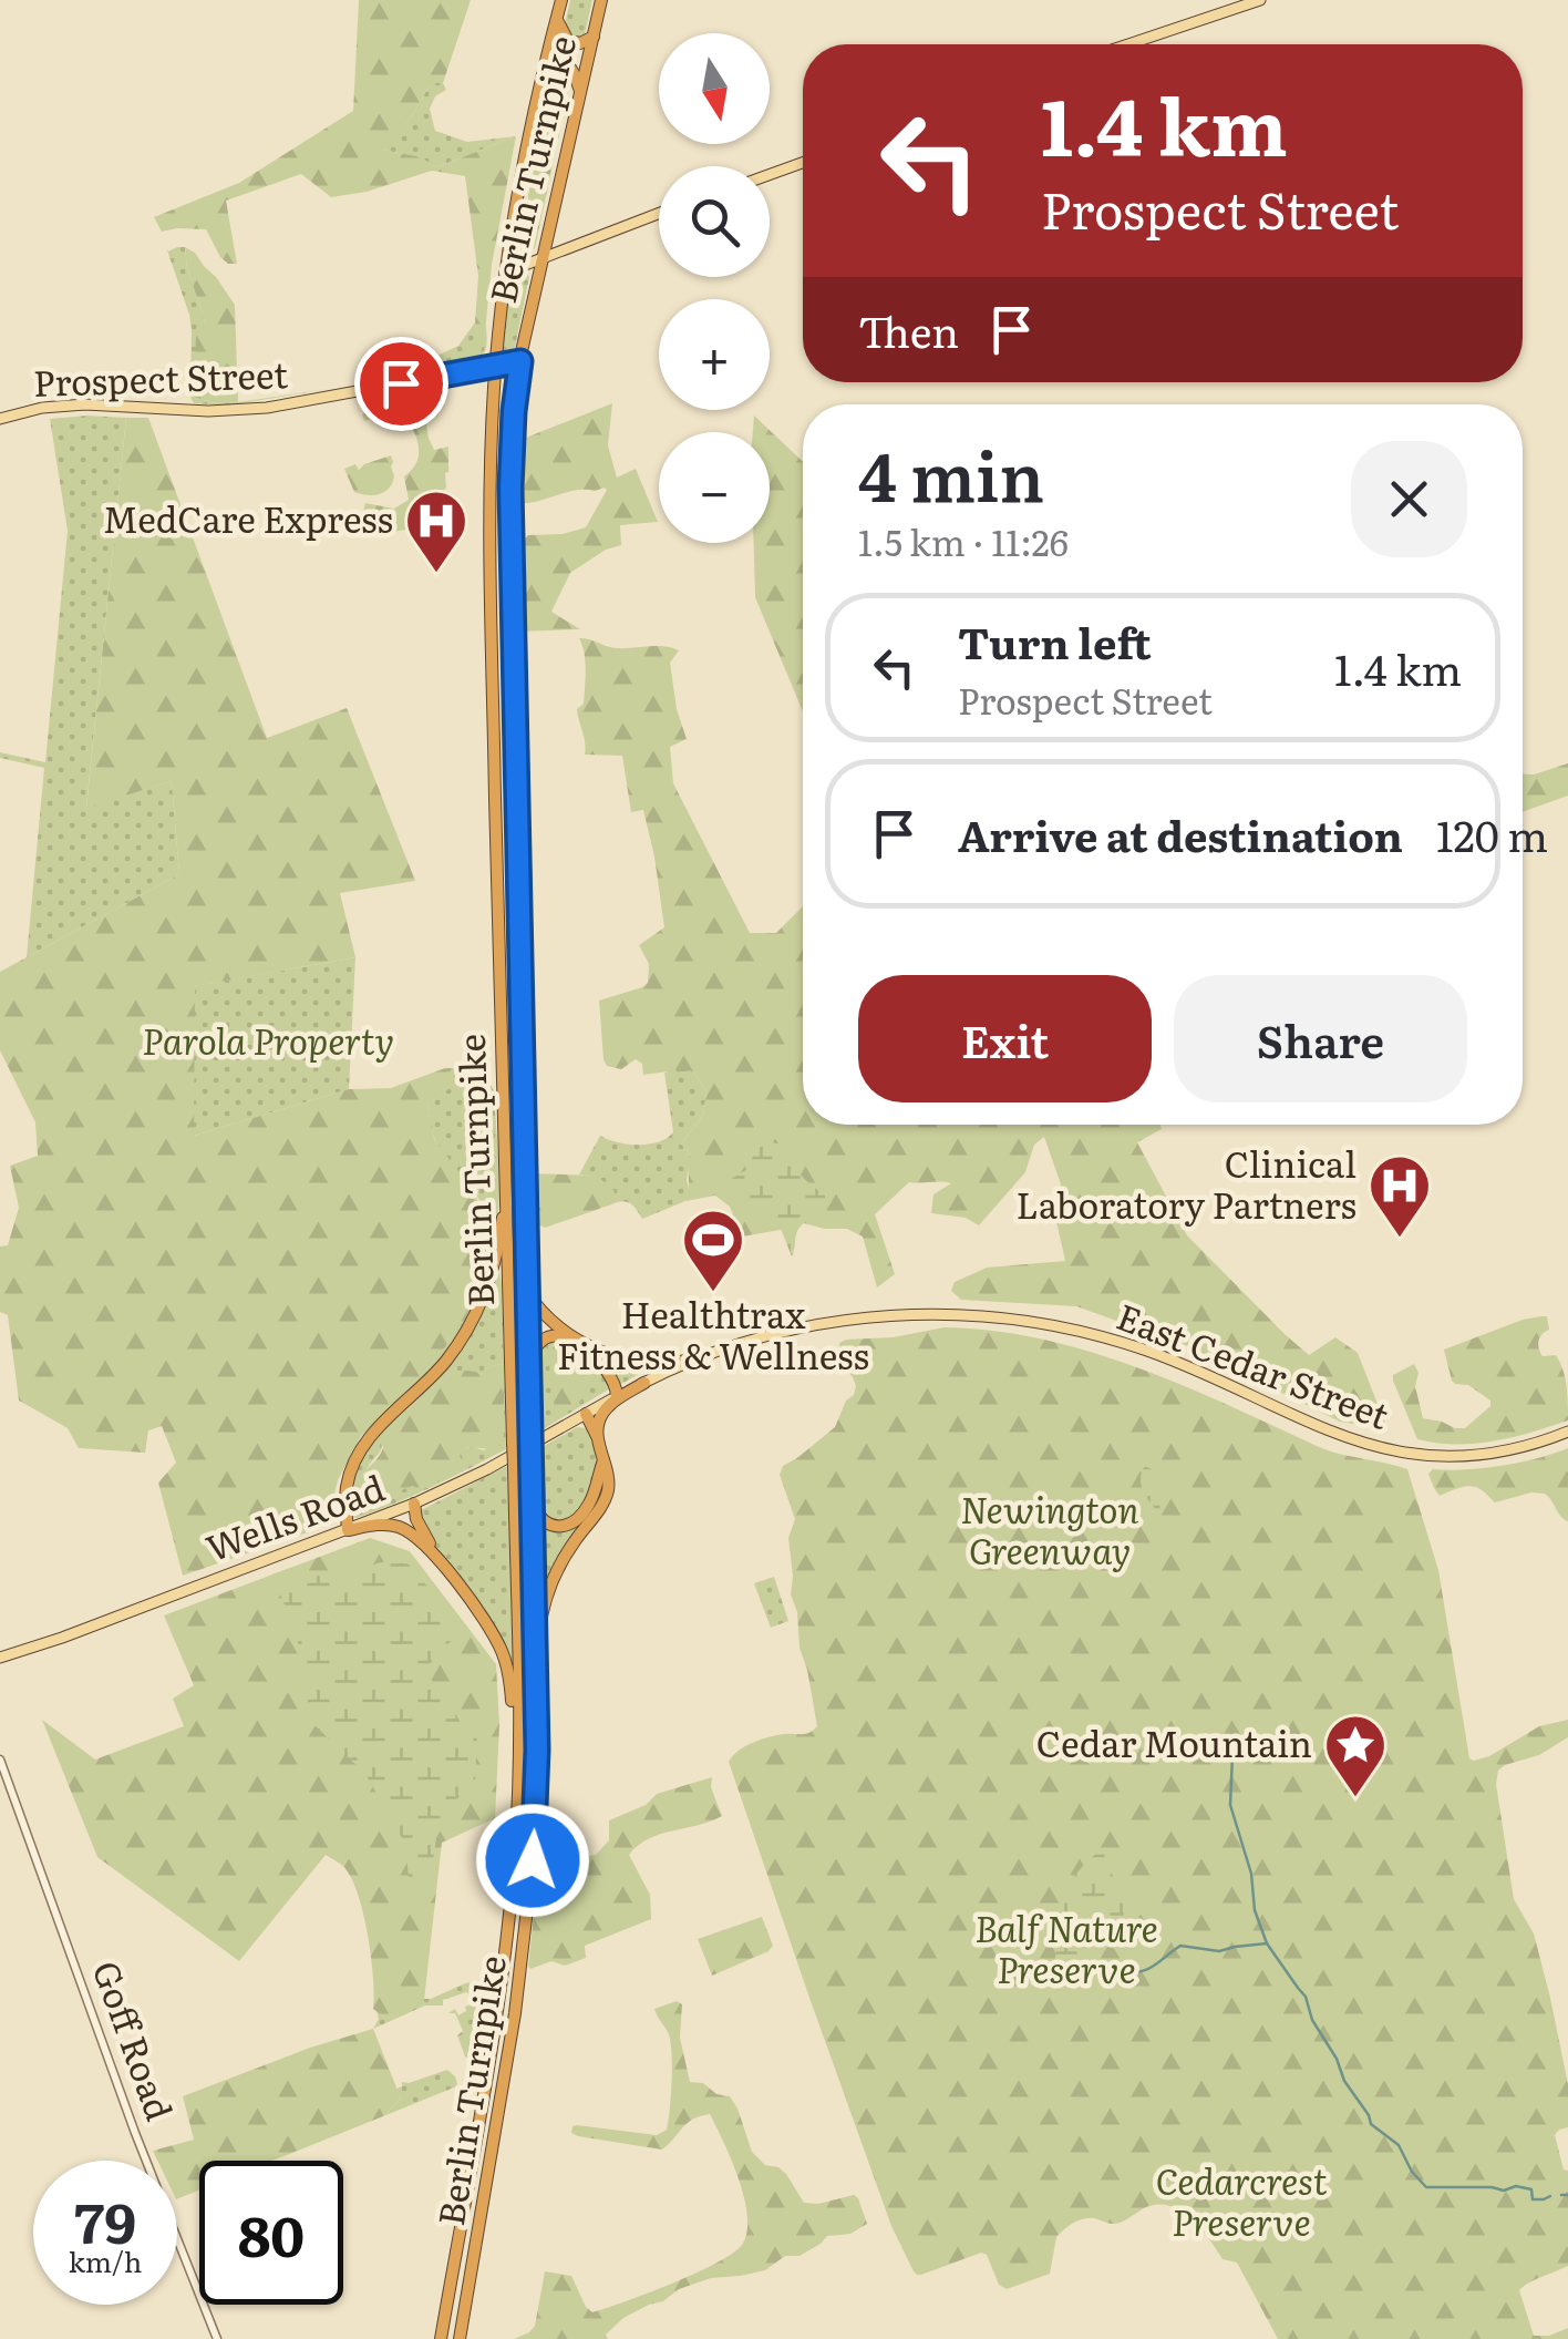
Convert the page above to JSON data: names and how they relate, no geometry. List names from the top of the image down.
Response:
{
  "streets": {
    "highway": ["Berlin Turnpike"],
    "main road": ["Prospect Street", "East Cedar Street", "Wells Road"],
    "street": ["Goff Road"]
  },
  "crossings": [
    ["Berlin Turnpike", "Prospect Street"],
    ["East Cedar Street", "Wells Road"]
  ],
  "parks": [
    "Parola Property",
    "Newington Greenway",
    "Balf Nature Preserve",
    "Cedarcrest Preserve"
  ],
  "places": {
    "hospital": ["MedCare Express", "Clinical Laboratory Partners"],
    "sports": ["Healthtrax Fitness & Wellness"],
    "place": ["Cedar Mountain"]
  },
  "north": "bottom",
  "page": {
    "map_buttons": ["+", "−"],
    "turn": ["1.4 km", "Prospect Street"],
    "then": "Then",
    "heading": ["4 min", "1.5 km · 11:26"],
    "list": [
      {
        "name": "Turn left",
        "note": "Prospect Street",
        "value": "1.4 km"
      },
      {
        "name": "Arrive at destination",
        "value": "120 m"
      }
    ],
    "buttons": ["Exit", "Share"],
    "speed": "79 km/h",
    "limit": "80"
  }
}
